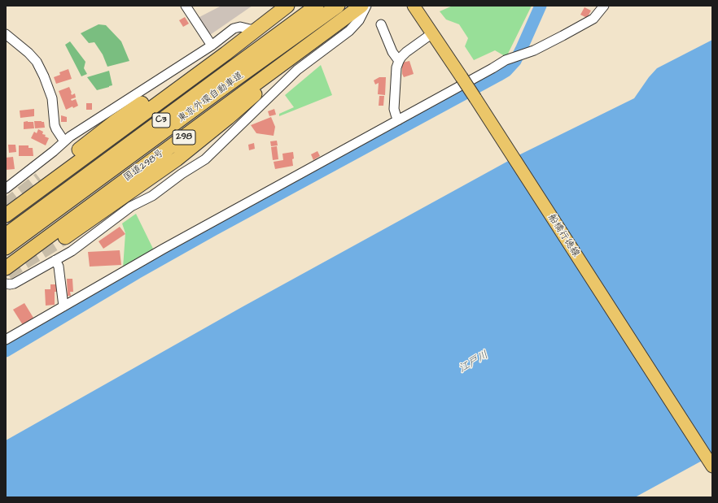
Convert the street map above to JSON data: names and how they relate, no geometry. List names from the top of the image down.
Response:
{
  "streets": {
    "highway": [
      "東京外環自動車道",
      "C3",
      "298",
      "国道298号"
    ],
    "main road": ["船橋行徳線"]
  },
  "water": ["江戸川"]
}
